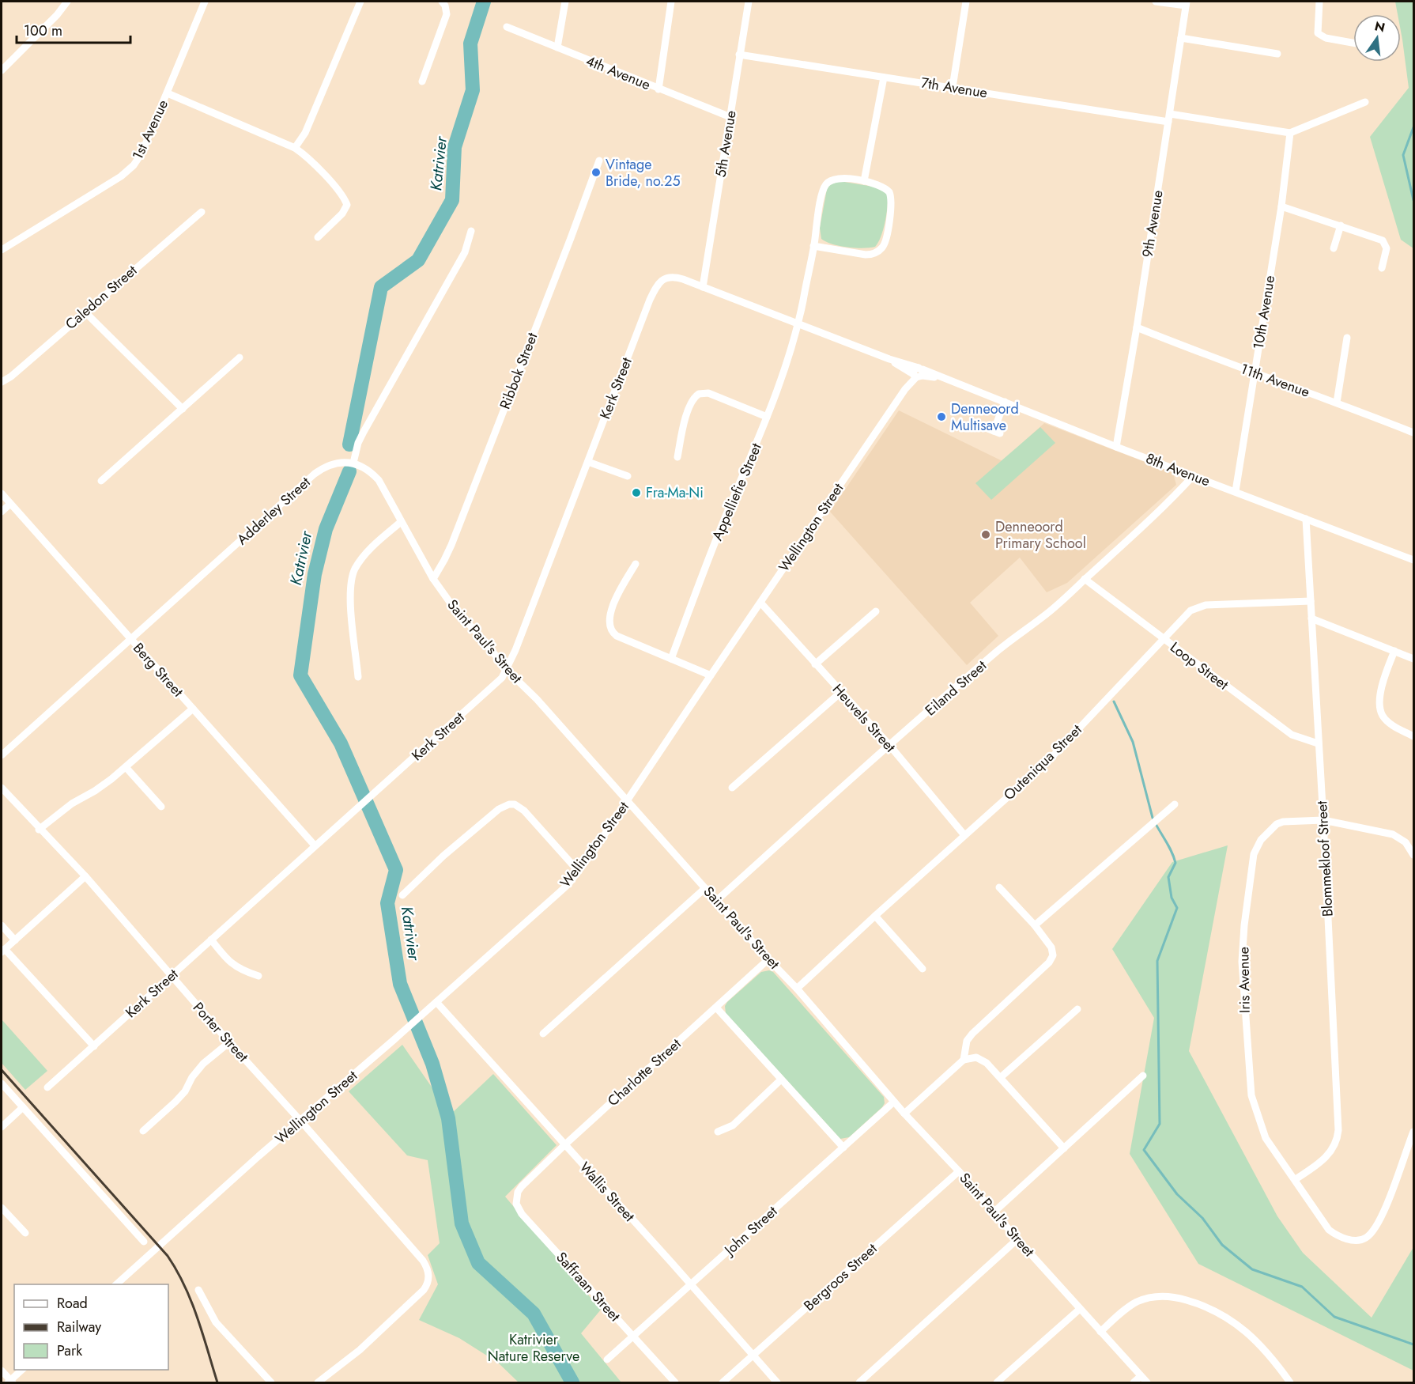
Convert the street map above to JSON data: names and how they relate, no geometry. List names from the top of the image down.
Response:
{
  "streets": {
    "street": [
      "4th Avenue",
      "7th Avenue",
      "1st Avenue",
      "5th Avenue",
      "9th Avenue",
      "Caledon Street",
      "10th Avenue",
      "Ribbok Street",
      "11th Avenue",
      "Kerk Street",
      "8th Avenue",
      "Appelliefie Street",
      "Adderley Street",
      "Wellington Street",
      "Saint Paul's Street",
      "Loop Street",
      "Berg Street",
      "Eiland Street",
      "Heuvels Street",
      "Outeniqua Street",
      "Blommekloof Street",
      "Iris Avenue",
      "Porter Street",
      "Charlotte Street",
      "Wallis Street",
      "John Street",
      "Bergroos Street",
      "Saffraan Street"
    ]
  },
  "crossings": [
    ["4th Avenue", "5th Avenue"],
    ["7th Avenue", "5th Avenue"],
    ["7th Avenue", "9th Avenue"],
    ["5th Avenue", "8th Avenue"],
    ["9th Avenue", "11th Avenue"],
    ["9th Avenue", "8th Avenue"],
    ["10th Avenue", "11th Avenue"],
    ["10th Avenue", "8th Avenue"],
    ["Ribbok Street", "Saint Paul's Street"],
    ["Kerk Street", "8th Avenue"],
    ["Kerk Street", "Saint Paul's Street"],
    ["Kerk Street", "Berg Street"],
    ["Kerk Street", "Porter Street"],
    ["8th Avenue", "Appelliefie Street"],
    ["8th Avenue", "Wellington Street"],
    ["8th Avenue", "Eiland Street"],
    ["8th Avenue", "Blommekloof Street"],
    ["Adderley Street", "Saint Paul's Street"],
    ["Adderley Street", "Berg Street"],
    ["Wellington Street", "Saint Paul's Street"],
    ["Wellington Street", "Heuvels Street"],
    ["Wellington Street", "Porter Street"],
    ["Wellington Street", "Wallis Street"],
    ["Saint Paul's Street", "Eiland Street"],
    ["Saint Paul's Street", "Outeniqua Street"],
    ["Saint Paul's Street", "Charlotte Street"],
    ["Saint Paul's Street", "John Street"],
    ["Saint Paul's Street", "Bergroos Street"],
    ["Loop Street", "Eiland Street"],
    ["Loop Street", "Outeniqua Street"],
    ["Loop Street", "Blommekloof Street"],
    ["Eiland Street", "Heuvels Street"],
    ["Heuvels Street", "Outeniqua Street"],
    ["Outeniqua Street", "Blommekloof Street"],
    ["Blommekloof Street", "Iris Avenue"],
    ["Charlotte Street", "Wallis Street"],
    ["Charlotte Street", "Saffraan Street"],
    ["Wallis Street", "John Street"],
    ["Wallis Street", "Bergroos Street"],
    ["John Street", "Saffraan Street"]
  ],
  "water": ["Katrivier"],
  "parks": ["Katrivier Nature Reserve"],
  "places": [
    "Vintage Bride, no.25",
    "Denneoord Multisave",
    "Fra-Ma-Ni",
    "Denneoord Primary School"
  ],
  "legend": ["Road", "Railway", "Park"],
  "scale_bar": "100 m",
  "north": "top"
}
